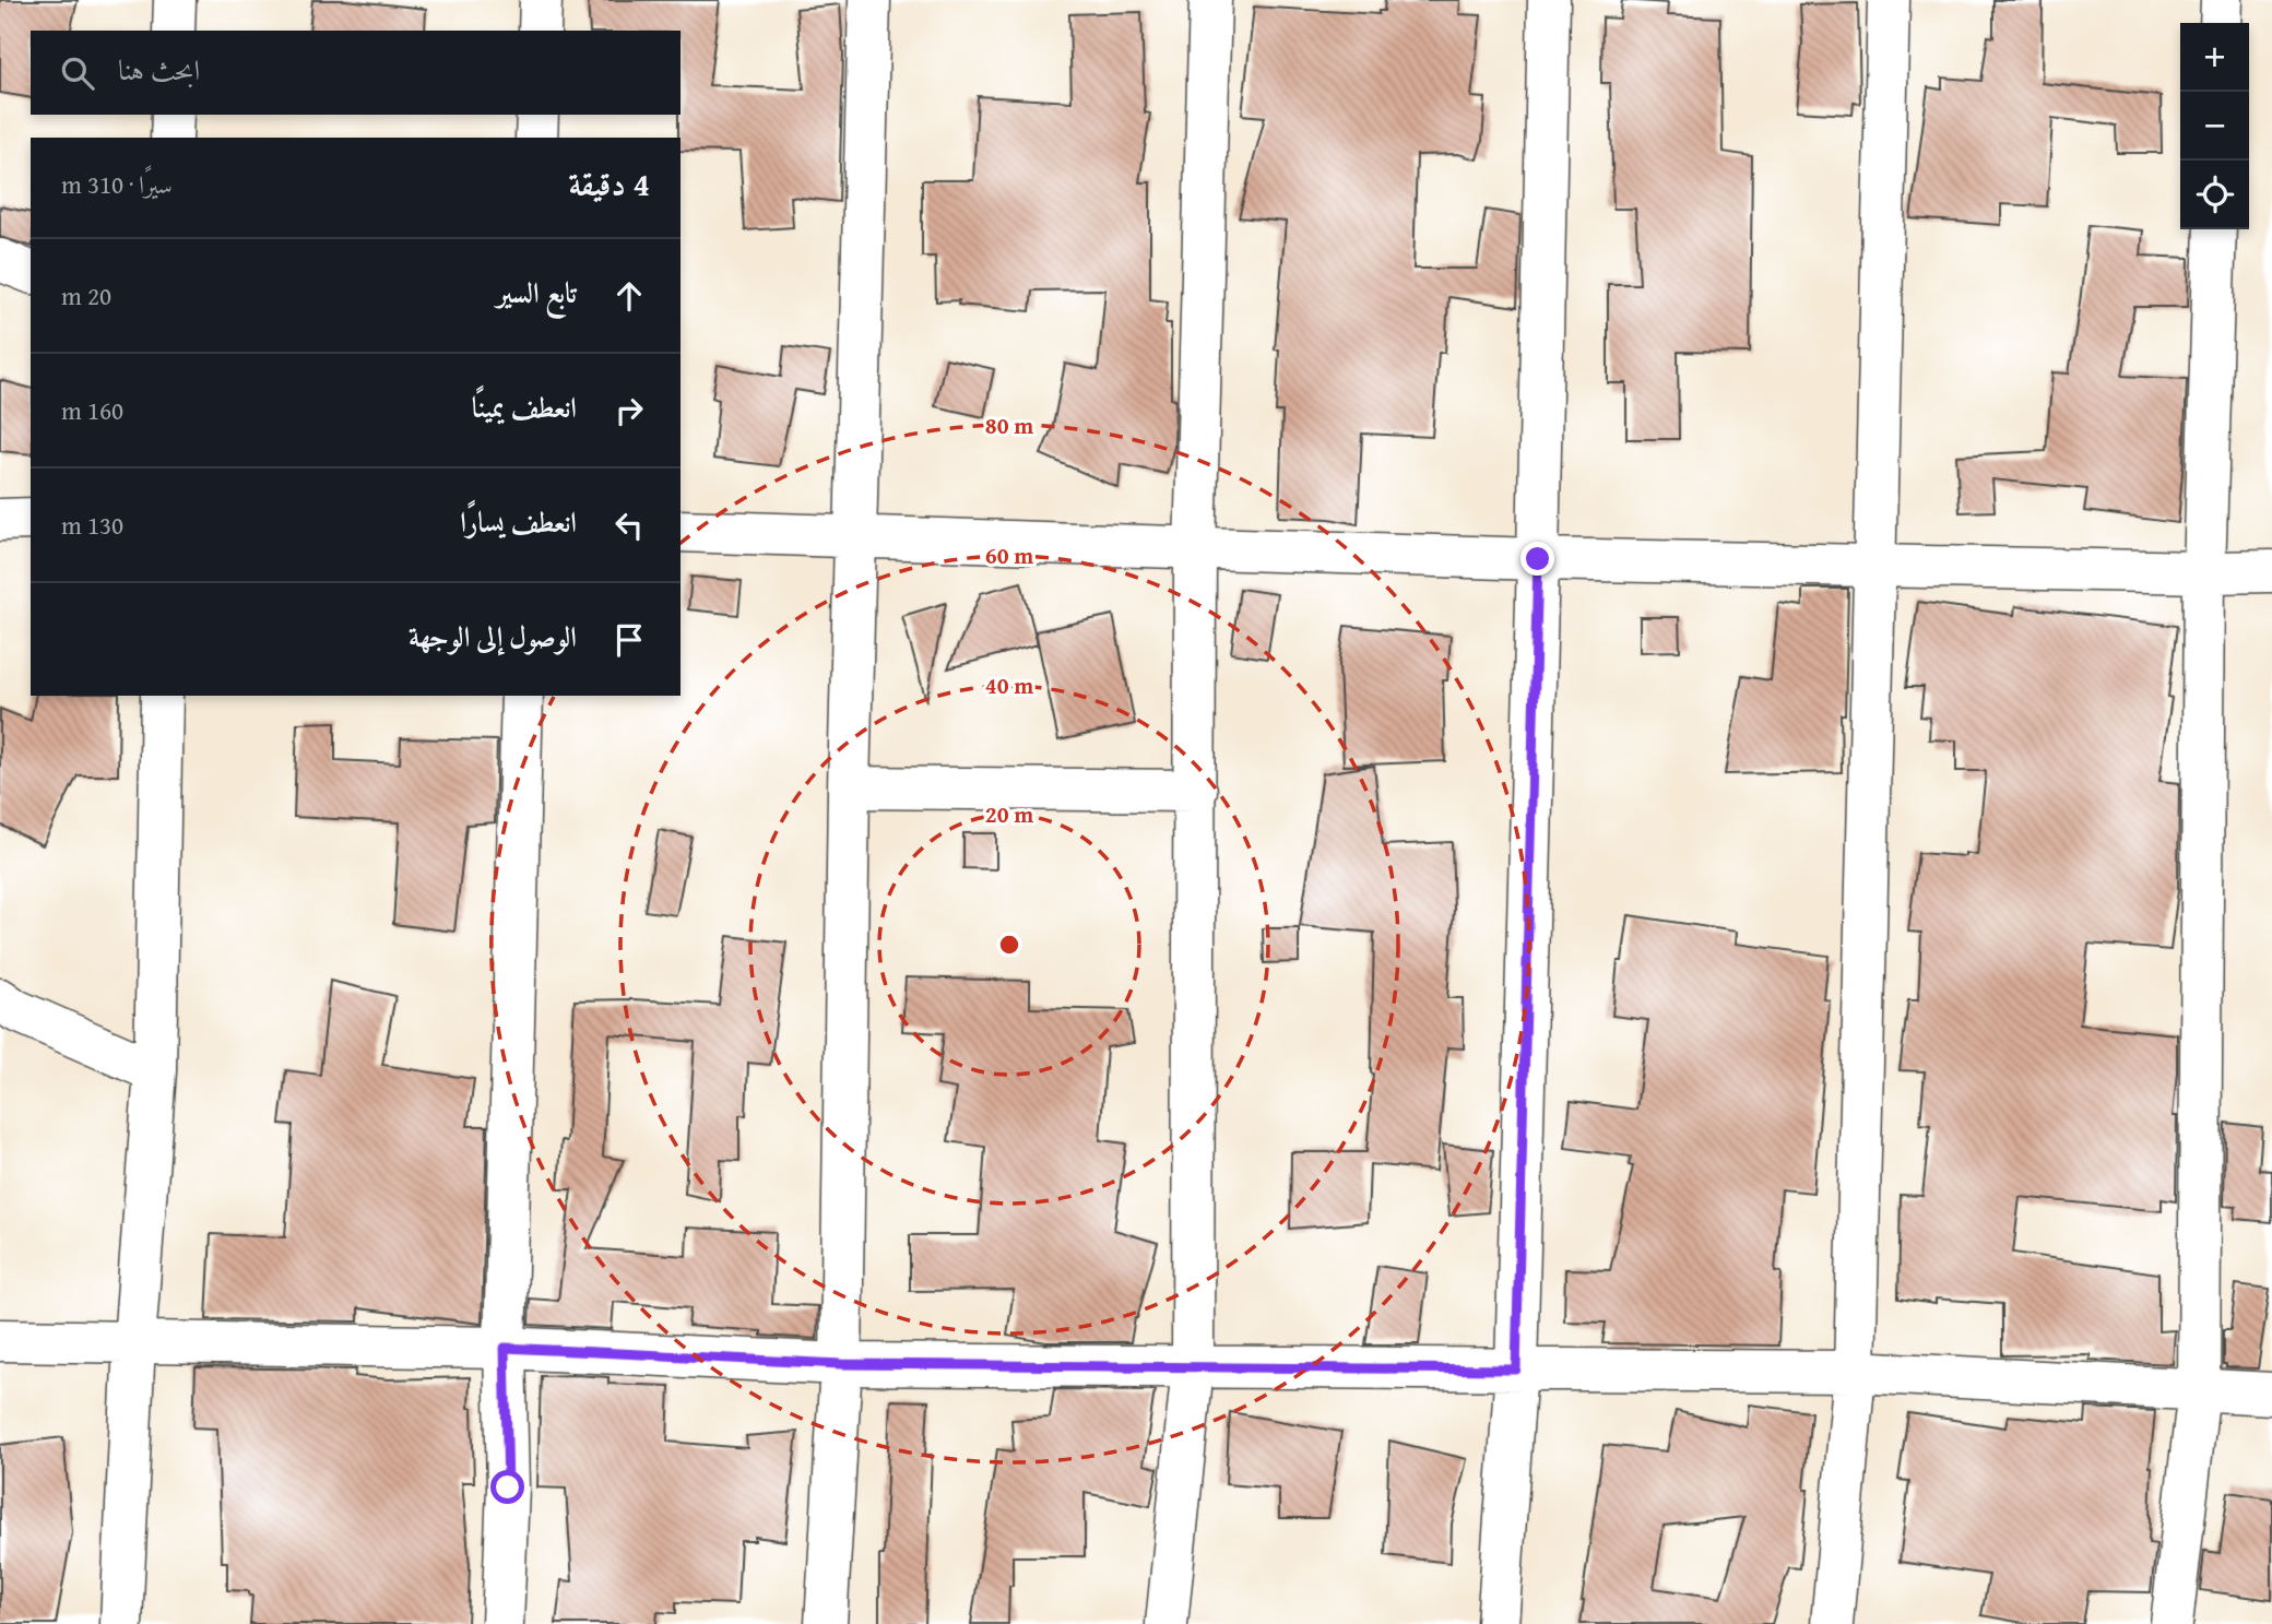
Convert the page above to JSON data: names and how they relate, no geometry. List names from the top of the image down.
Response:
{
  "page": {
    "map_buttons": ["+", "−"],
    "search": "ابحث هنا",
    "heading": ["4 دقيقة", "سيرًا · 310 m"],
    "list": [
      ["تابع السير", "20 m"],
      ["انعطف يمينًا", "160 m"],
      ["انعطف يسارًا", "130 m"],
      "الوصول إلى الوجهة"
    ]
  },
  "rings": [
    "80 m",
    "60 m",
    "40 m",
    "20 m"
  ]
}
